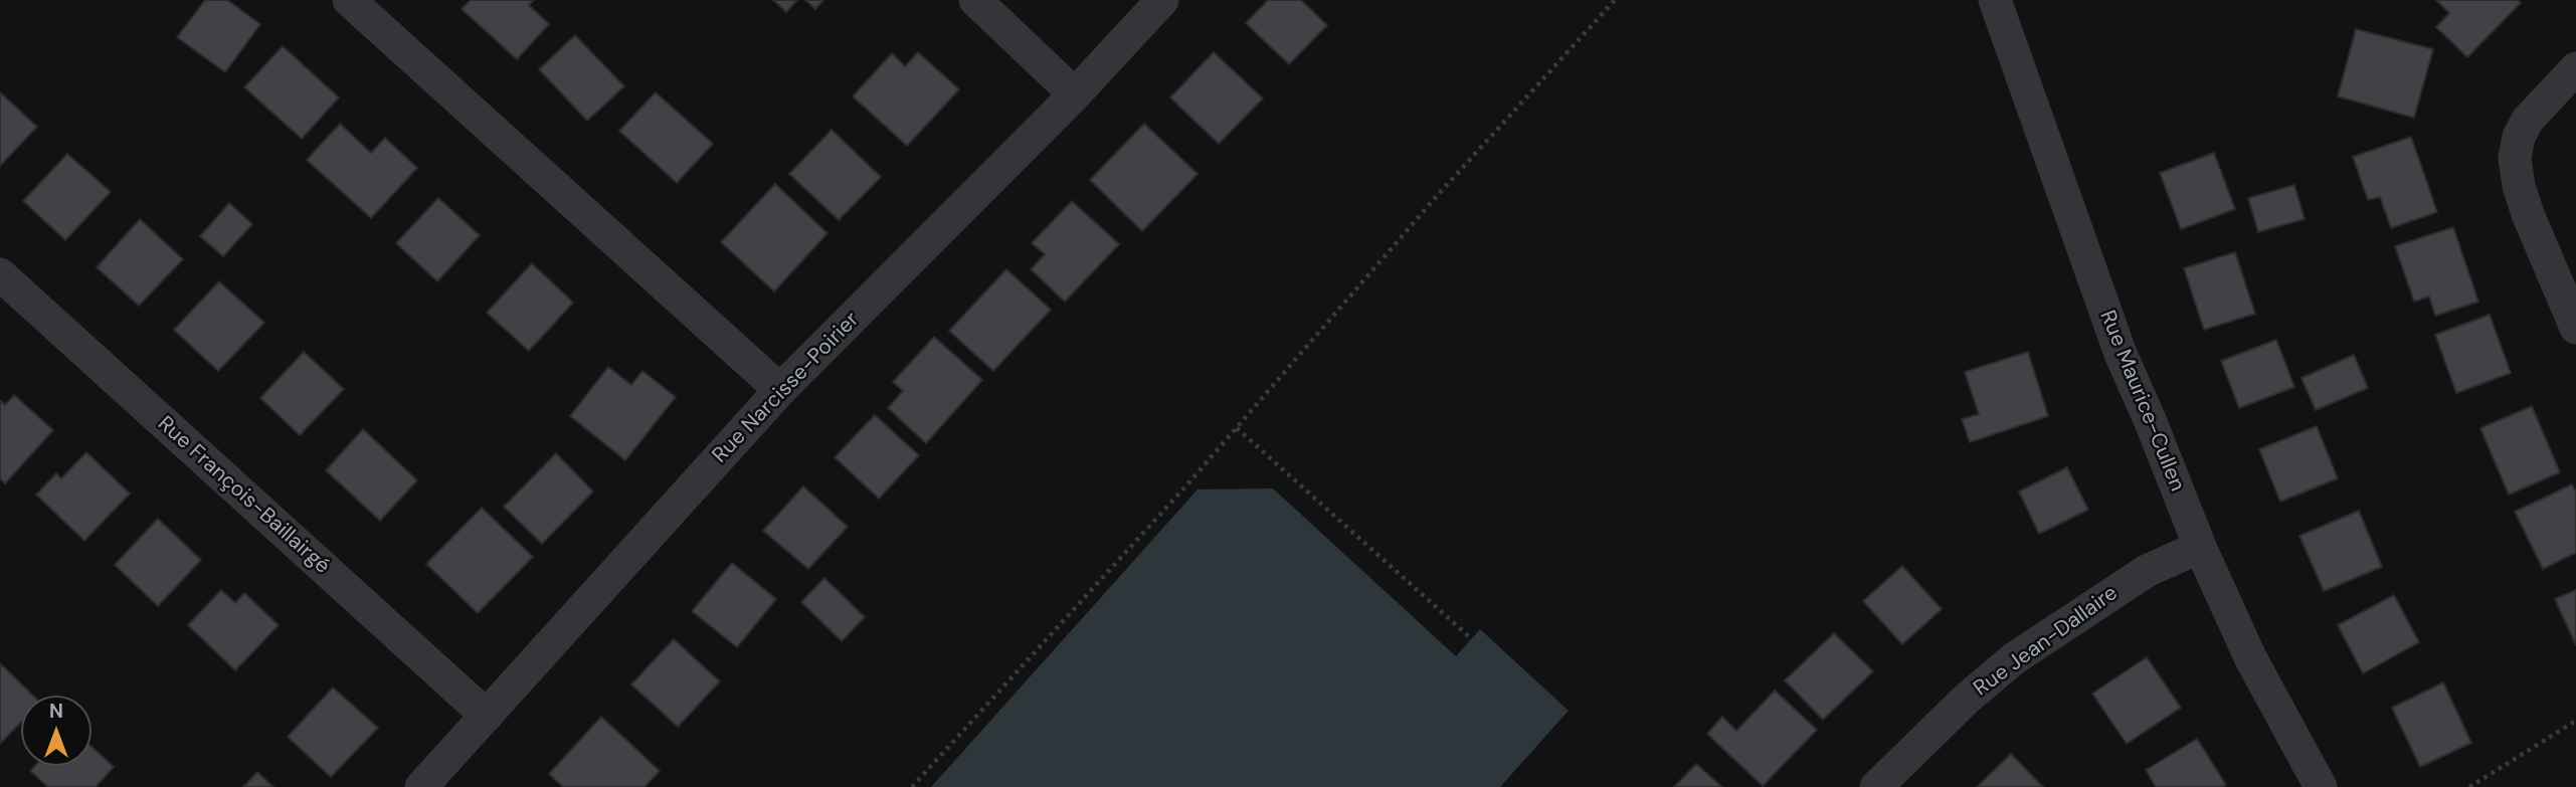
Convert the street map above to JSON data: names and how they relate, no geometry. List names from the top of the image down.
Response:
{
  "streets": {
    "street": [
      "Rue Narcisse-Poirier",
      "Rue Maurice-Cullen",
      "Rue François-Baillairgé",
      "Rue Jean-Dallaire"
    ]
  },
  "crossings": [
    ["Rue Narcisse-Poirier", "Rue François-Baillairgé"],
    ["Rue Maurice-Cullen", "Rue Jean-Dallaire"]
  ],
  "north": "top"
}
